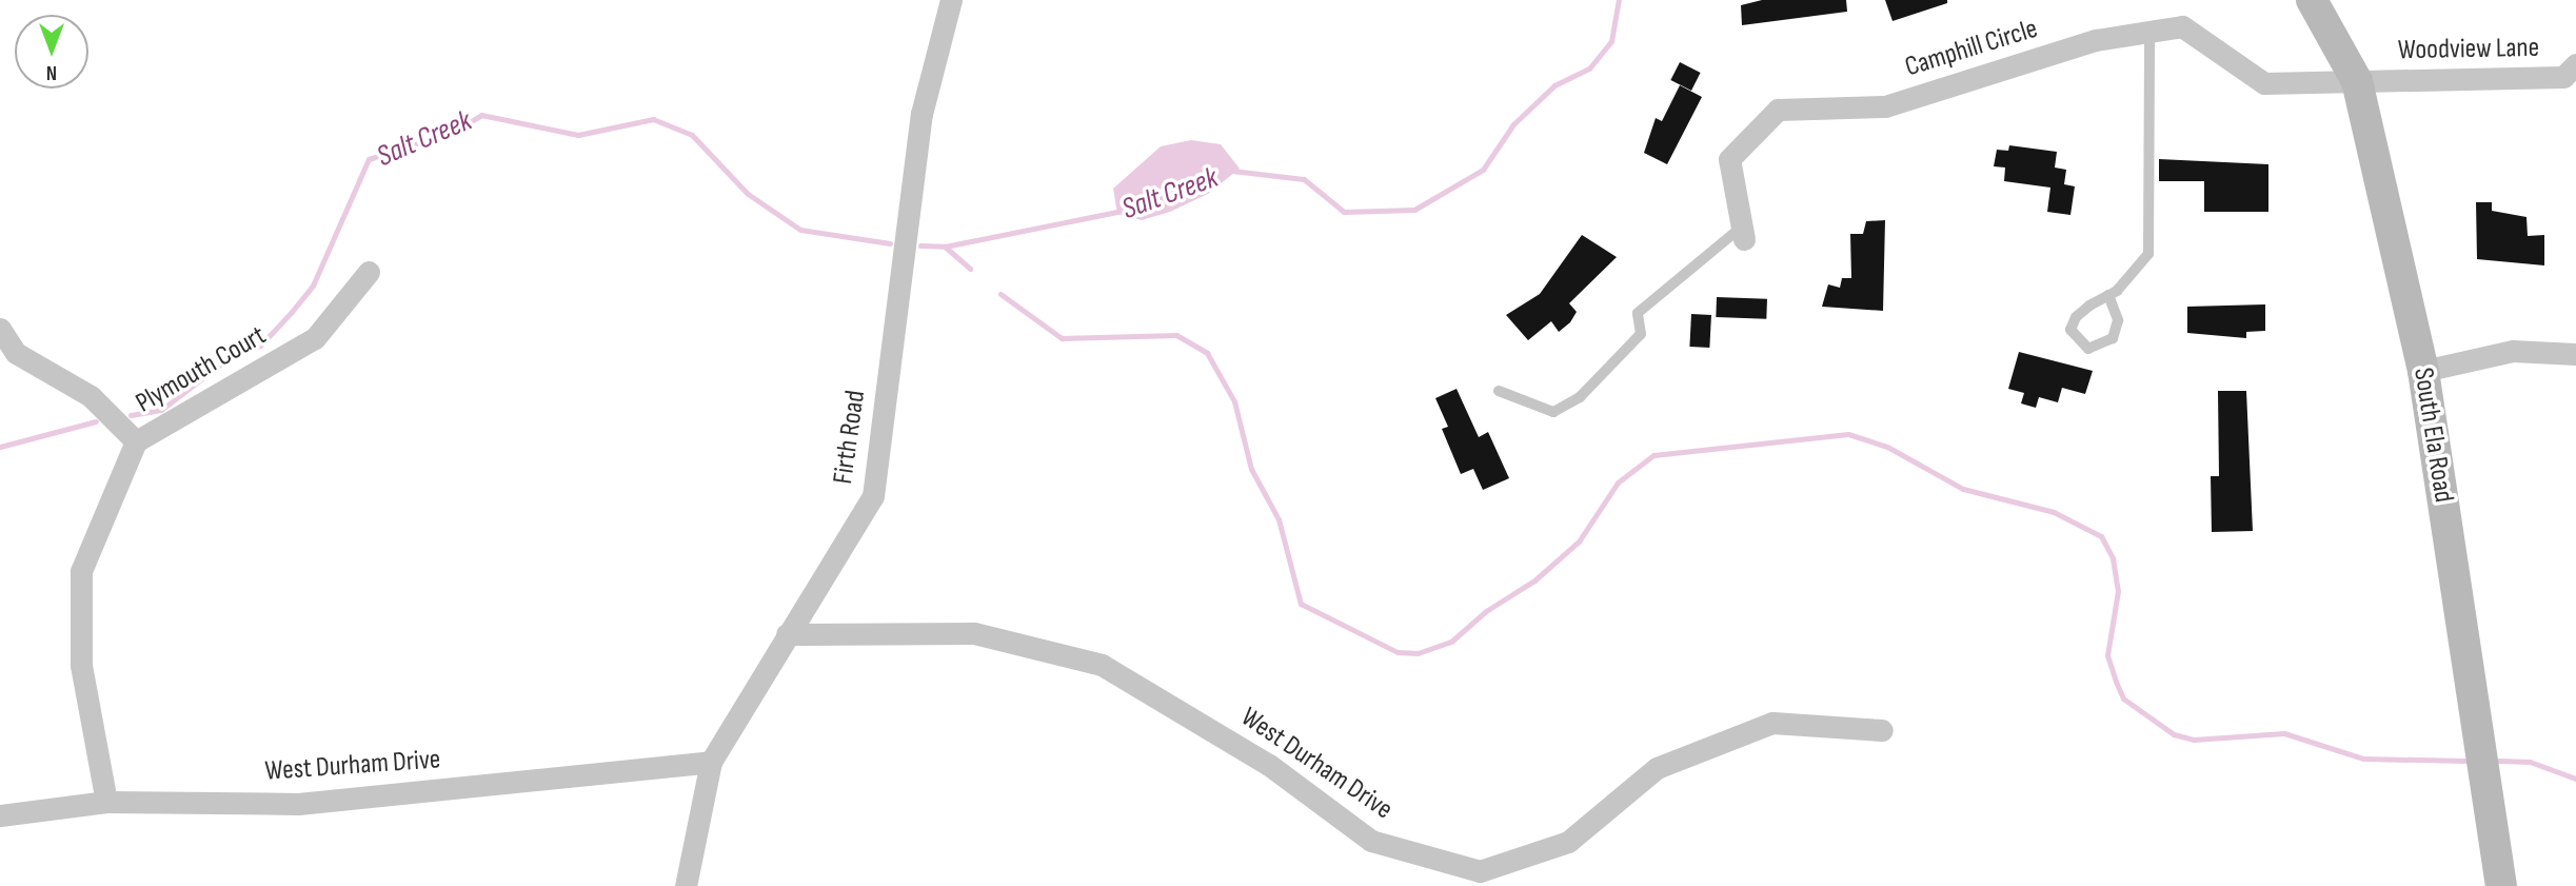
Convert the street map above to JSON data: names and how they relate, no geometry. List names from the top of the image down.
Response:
{
  "streets": {
    "main road": ["South Ela Road"],
    "street": [
      "Camphill Circle",
      "Woodview Lane",
      "Plymouth Court",
      "Firth Road",
      "West Durham Drive"
    ]
  },
  "crossings": [
    ["Camphill Circle", "Woodview Lane"],
    ["Camphill Circle", "South Ela Road"],
    ["Woodview Lane", "South Ela Road"],
    ["Plymouth Court", "West Durham Drive"],
    ["Firth Road", "West Durham Drive"]
  ],
  "water": ["Salt Creek"],
  "north": "bottom"
}
